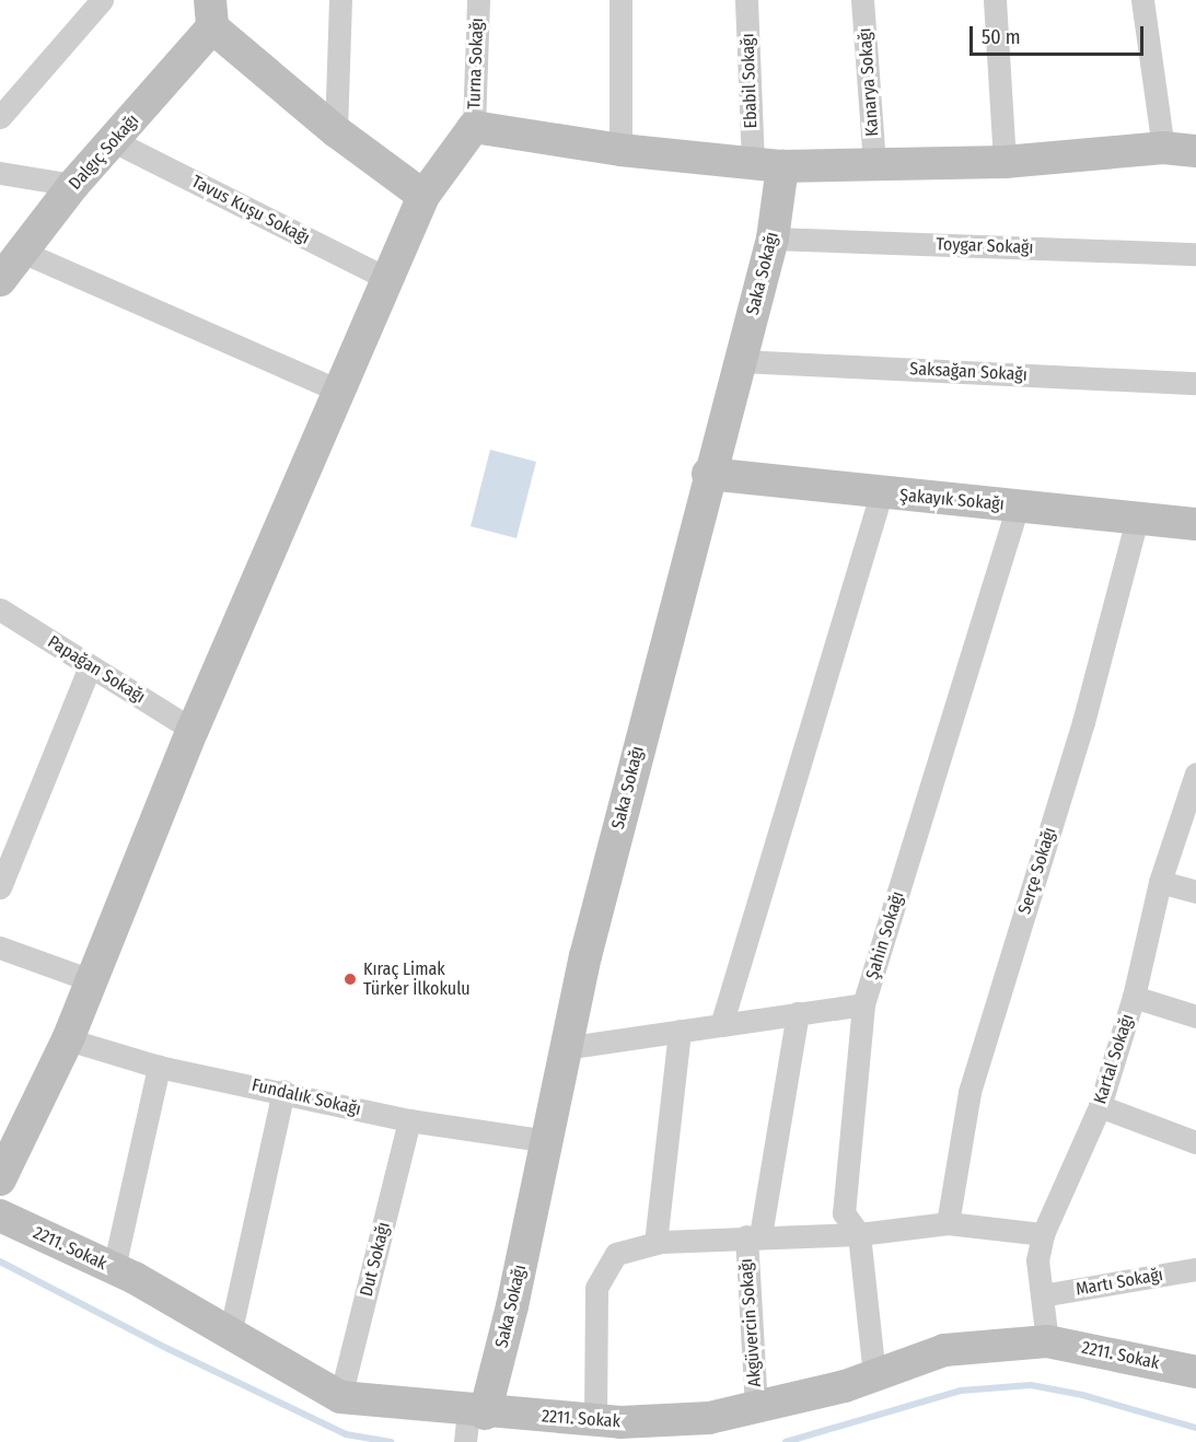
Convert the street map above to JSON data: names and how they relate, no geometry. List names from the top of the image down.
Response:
{
  "streets": {
    "street": [
      "Turna Sokağı",
      "Ebabil Sokağı",
      "Kanarya Sokağı",
      "Dalgıç Sokağı",
      "Tavus Kuşu Sokağı",
      "Toygar Sokağı",
      "Saka Sokağı",
      "Saksağan Sokağı",
      "Şakayık Sokağı",
      "Papağan Sokağı",
      "Serçe Sokağı",
      "Şahin Sokağı",
      "Kartal Sokağı",
      "Fundalık Sokağı",
      "2211. Sokak",
      "Dut Sokağı",
      "Martı Sokağı",
      "Akgüvercin Sokağı"
    ]
  },
  "crossings": [
    ["Ebabil Sokağı", "Saka Sokağı"],
    ["Dalgıç Sokağı", "Tavus Kuşu Sokağı"],
    ["Toygar Sokağı", "Saka Sokağı"],
    ["Saka Sokağı", "Saksağan Sokağı"],
    ["Saka Sokağı", "Şakayık Sokağı"],
    ["Saka Sokağı", "Fundalık Sokağı"],
    ["Saka Sokağı", "2211. Sokak"],
    ["Şakayık Sokağı", "Serçe Sokağı"],
    ["Şakayık Sokağı", "Şahin Sokağı"],
    ["Şahin Sokağı", "2211. Sokak"],
    ["Kartal Sokağı", "2211. Sokak"],
    ["Kartal Sokağı", "Martı Sokağı"],
    ["Fundalık Sokağı", "Dut Sokağı"],
    ["2211. Sokak", "Dut Sokağı"],
    ["2211. Sokak", "Akgüvercin Sokağı"]
  ],
  "places": ["Kıraç Limak Türker İlkokulu"],
  "scale_bar": "50 m"
}
